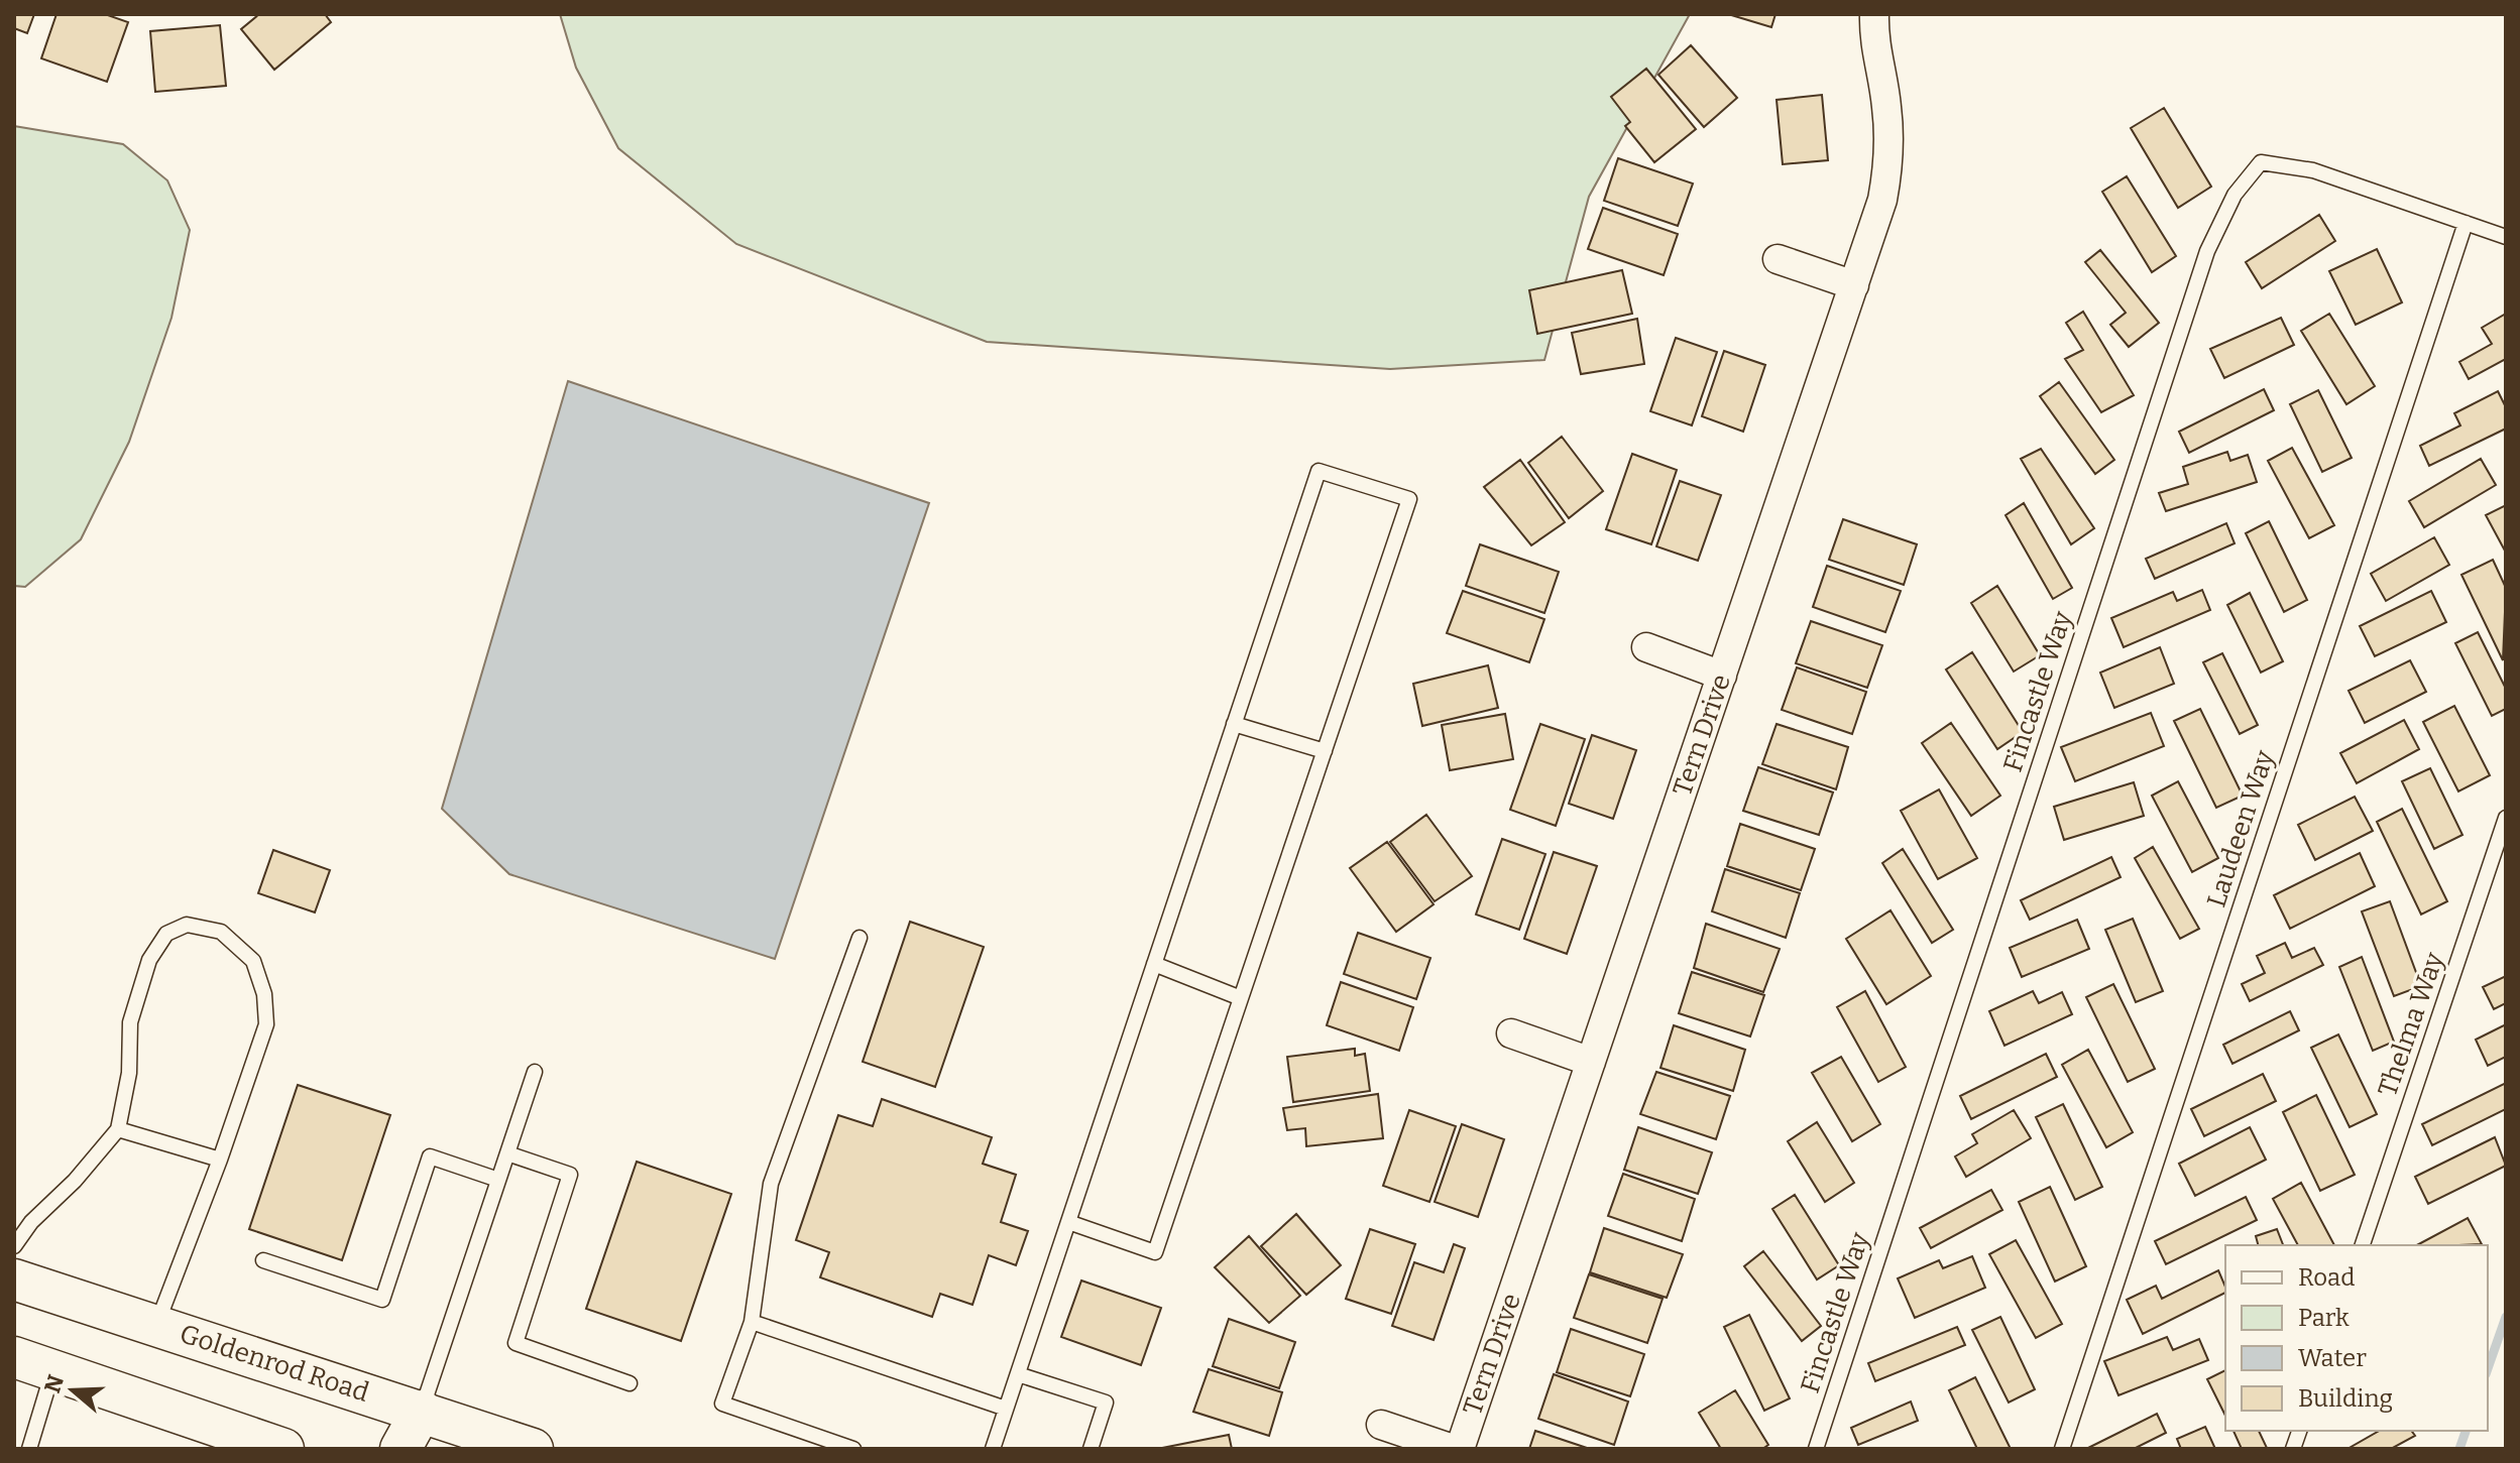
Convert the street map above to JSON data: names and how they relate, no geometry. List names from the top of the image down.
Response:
{
  "streets": {
    "main road": ["Goldenrod Road"],
    "street": ["Tern Drive"],
    "lane": ["Fincastle Way", "Laudeen Way", "Thelma Way"]
  },
  "crossings": [
    ["Fincastle Way", "Laudeen Way"]
  ],
  "legend": [
    "Road",
    "Park",
    "Water",
    "Building"
  ],
  "north": "left"
}
